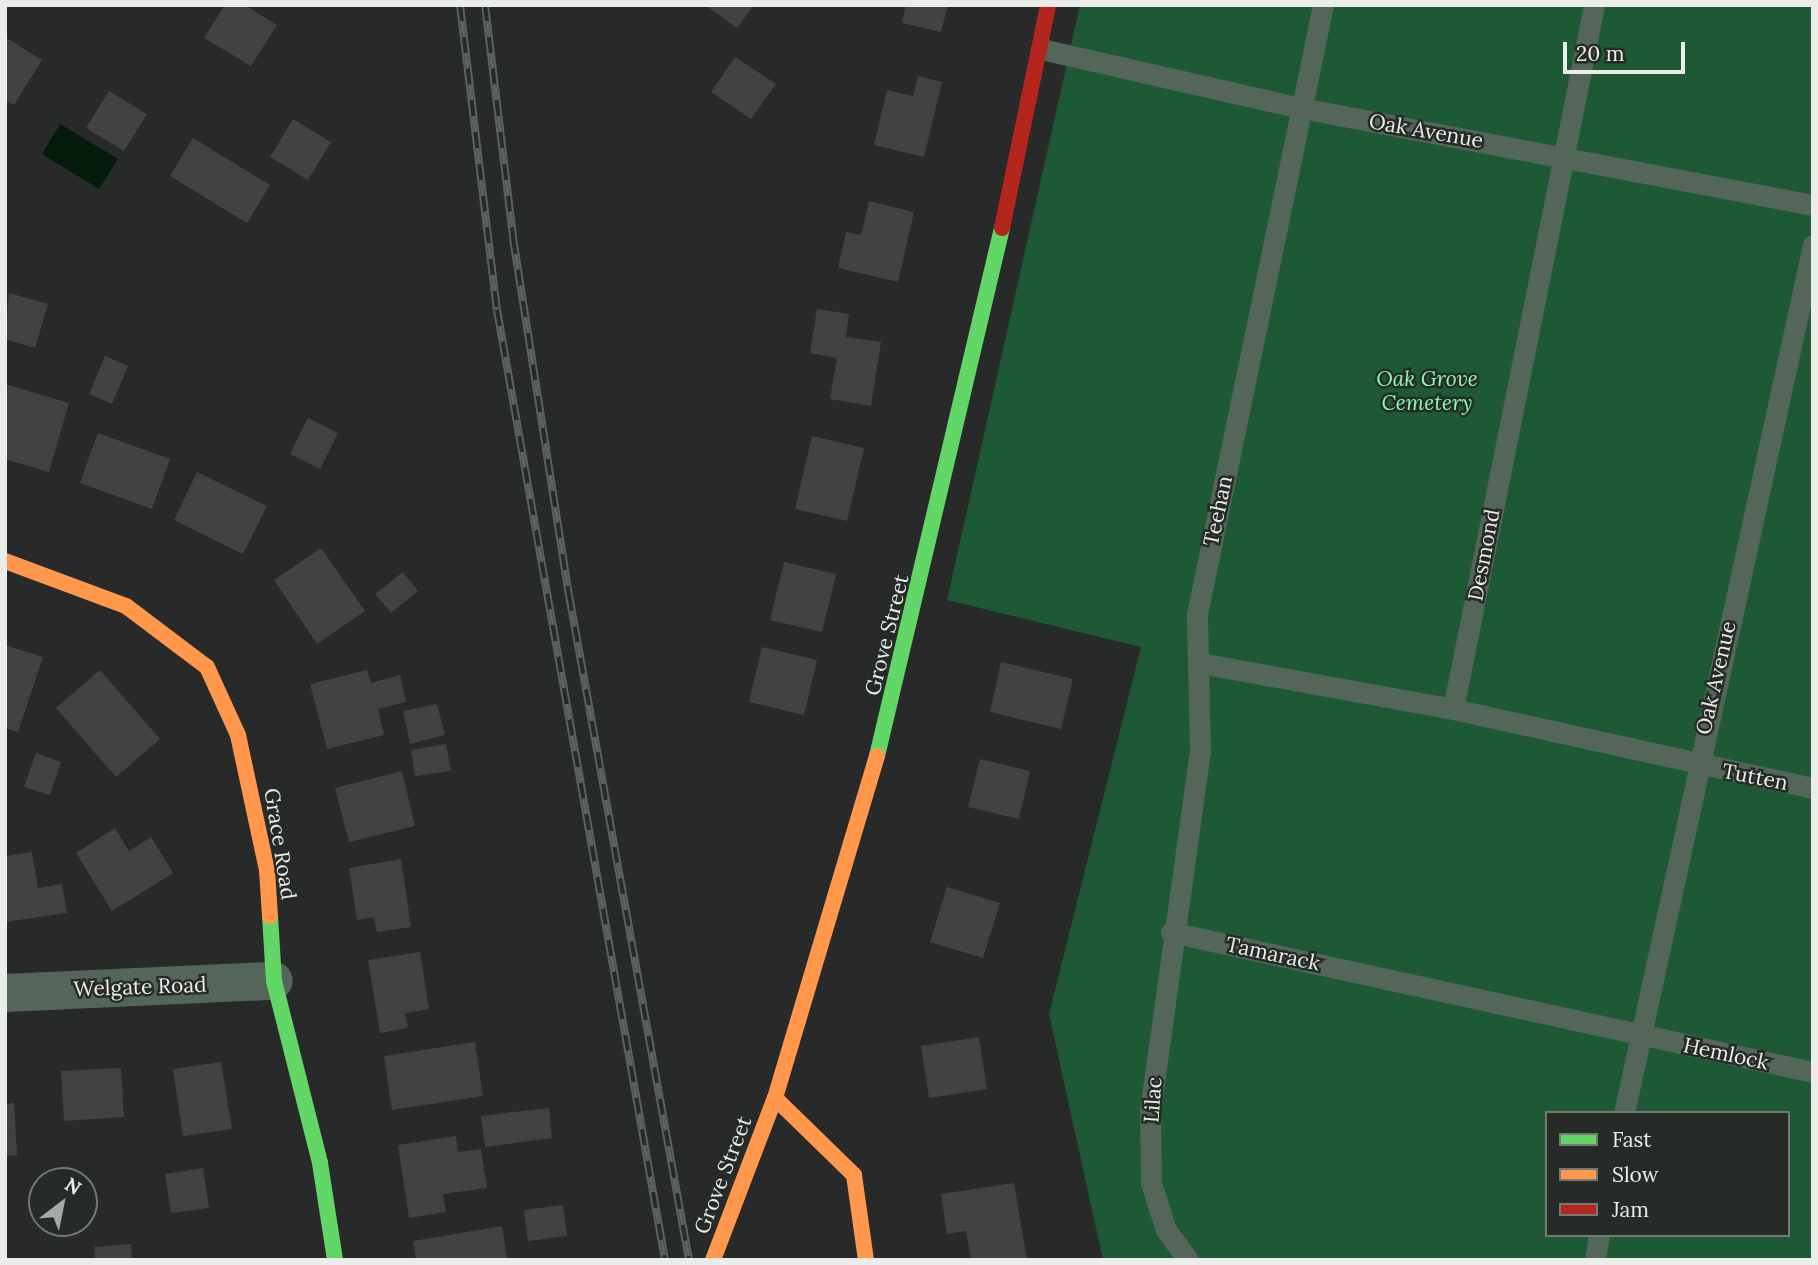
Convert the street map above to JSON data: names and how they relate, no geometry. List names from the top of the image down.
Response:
{
  "streets": {
    "street": ["Grove Street", "Grace Road", "Welgate Road"],
    "lane": [
      "Oak Avenue",
      "Teehan",
      "Desmond",
      "Tutten",
      "Tamarack",
      "Hemlock",
      "Lilac"
    ]
  },
  "crossings": [
    ["Oak Avenue", "Teehan"],
    ["Oak Avenue", "Desmond"],
    ["Oak Avenue", "Grove Street"],
    ["Oak Avenue", "Tutten"],
    ["Oak Avenue", "Tamarack"],
    ["Oak Avenue", "Hemlock"],
    ["Grace Road", "Welgate Road"],
    ["Tamarack", "Hemlock"],
    ["Tamarack", "Lilac"]
  ],
  "parks": ["Oak Grove Cemetery"],
  "legend": ["Fast", "Slow", "Jam"],
  "scale_bar": "20 m",
  "north": "top right"
}
